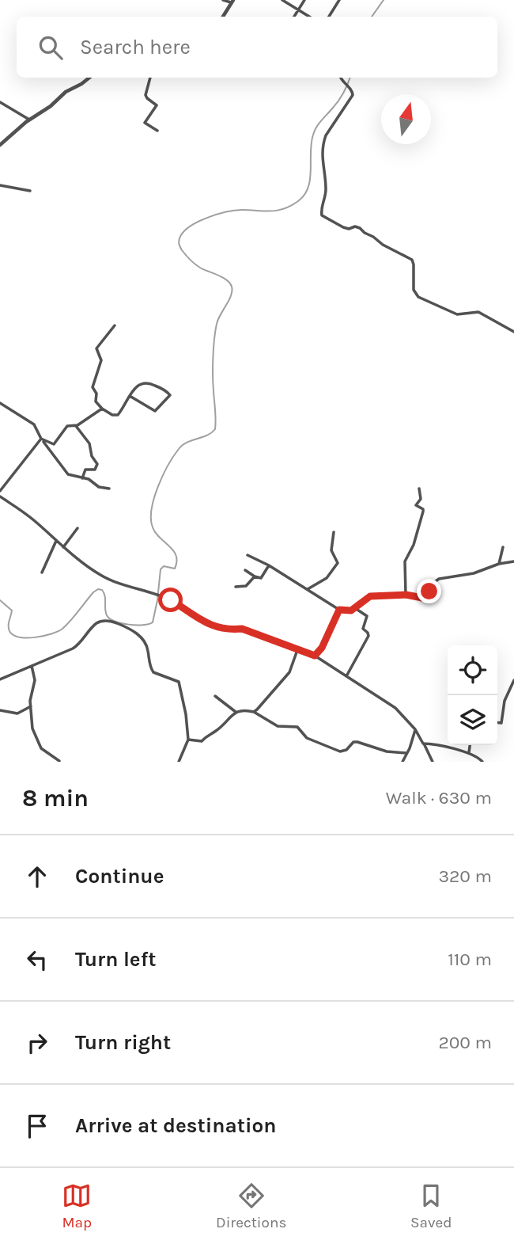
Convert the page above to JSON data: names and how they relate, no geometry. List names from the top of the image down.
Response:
{
  "north": "top",
  "page": {
    "search": "Search here",
    "heading": ["8 min", "Walk · 630 m"],
    "list": [
      ["Continue", "320 m"],
      ["Turn left", "110 m"],
      ["Turn right", "200 m"],
      "Arrive at destination"
    ],
    "nav": ["Map", "Directions", "Saved"]
  }
}
